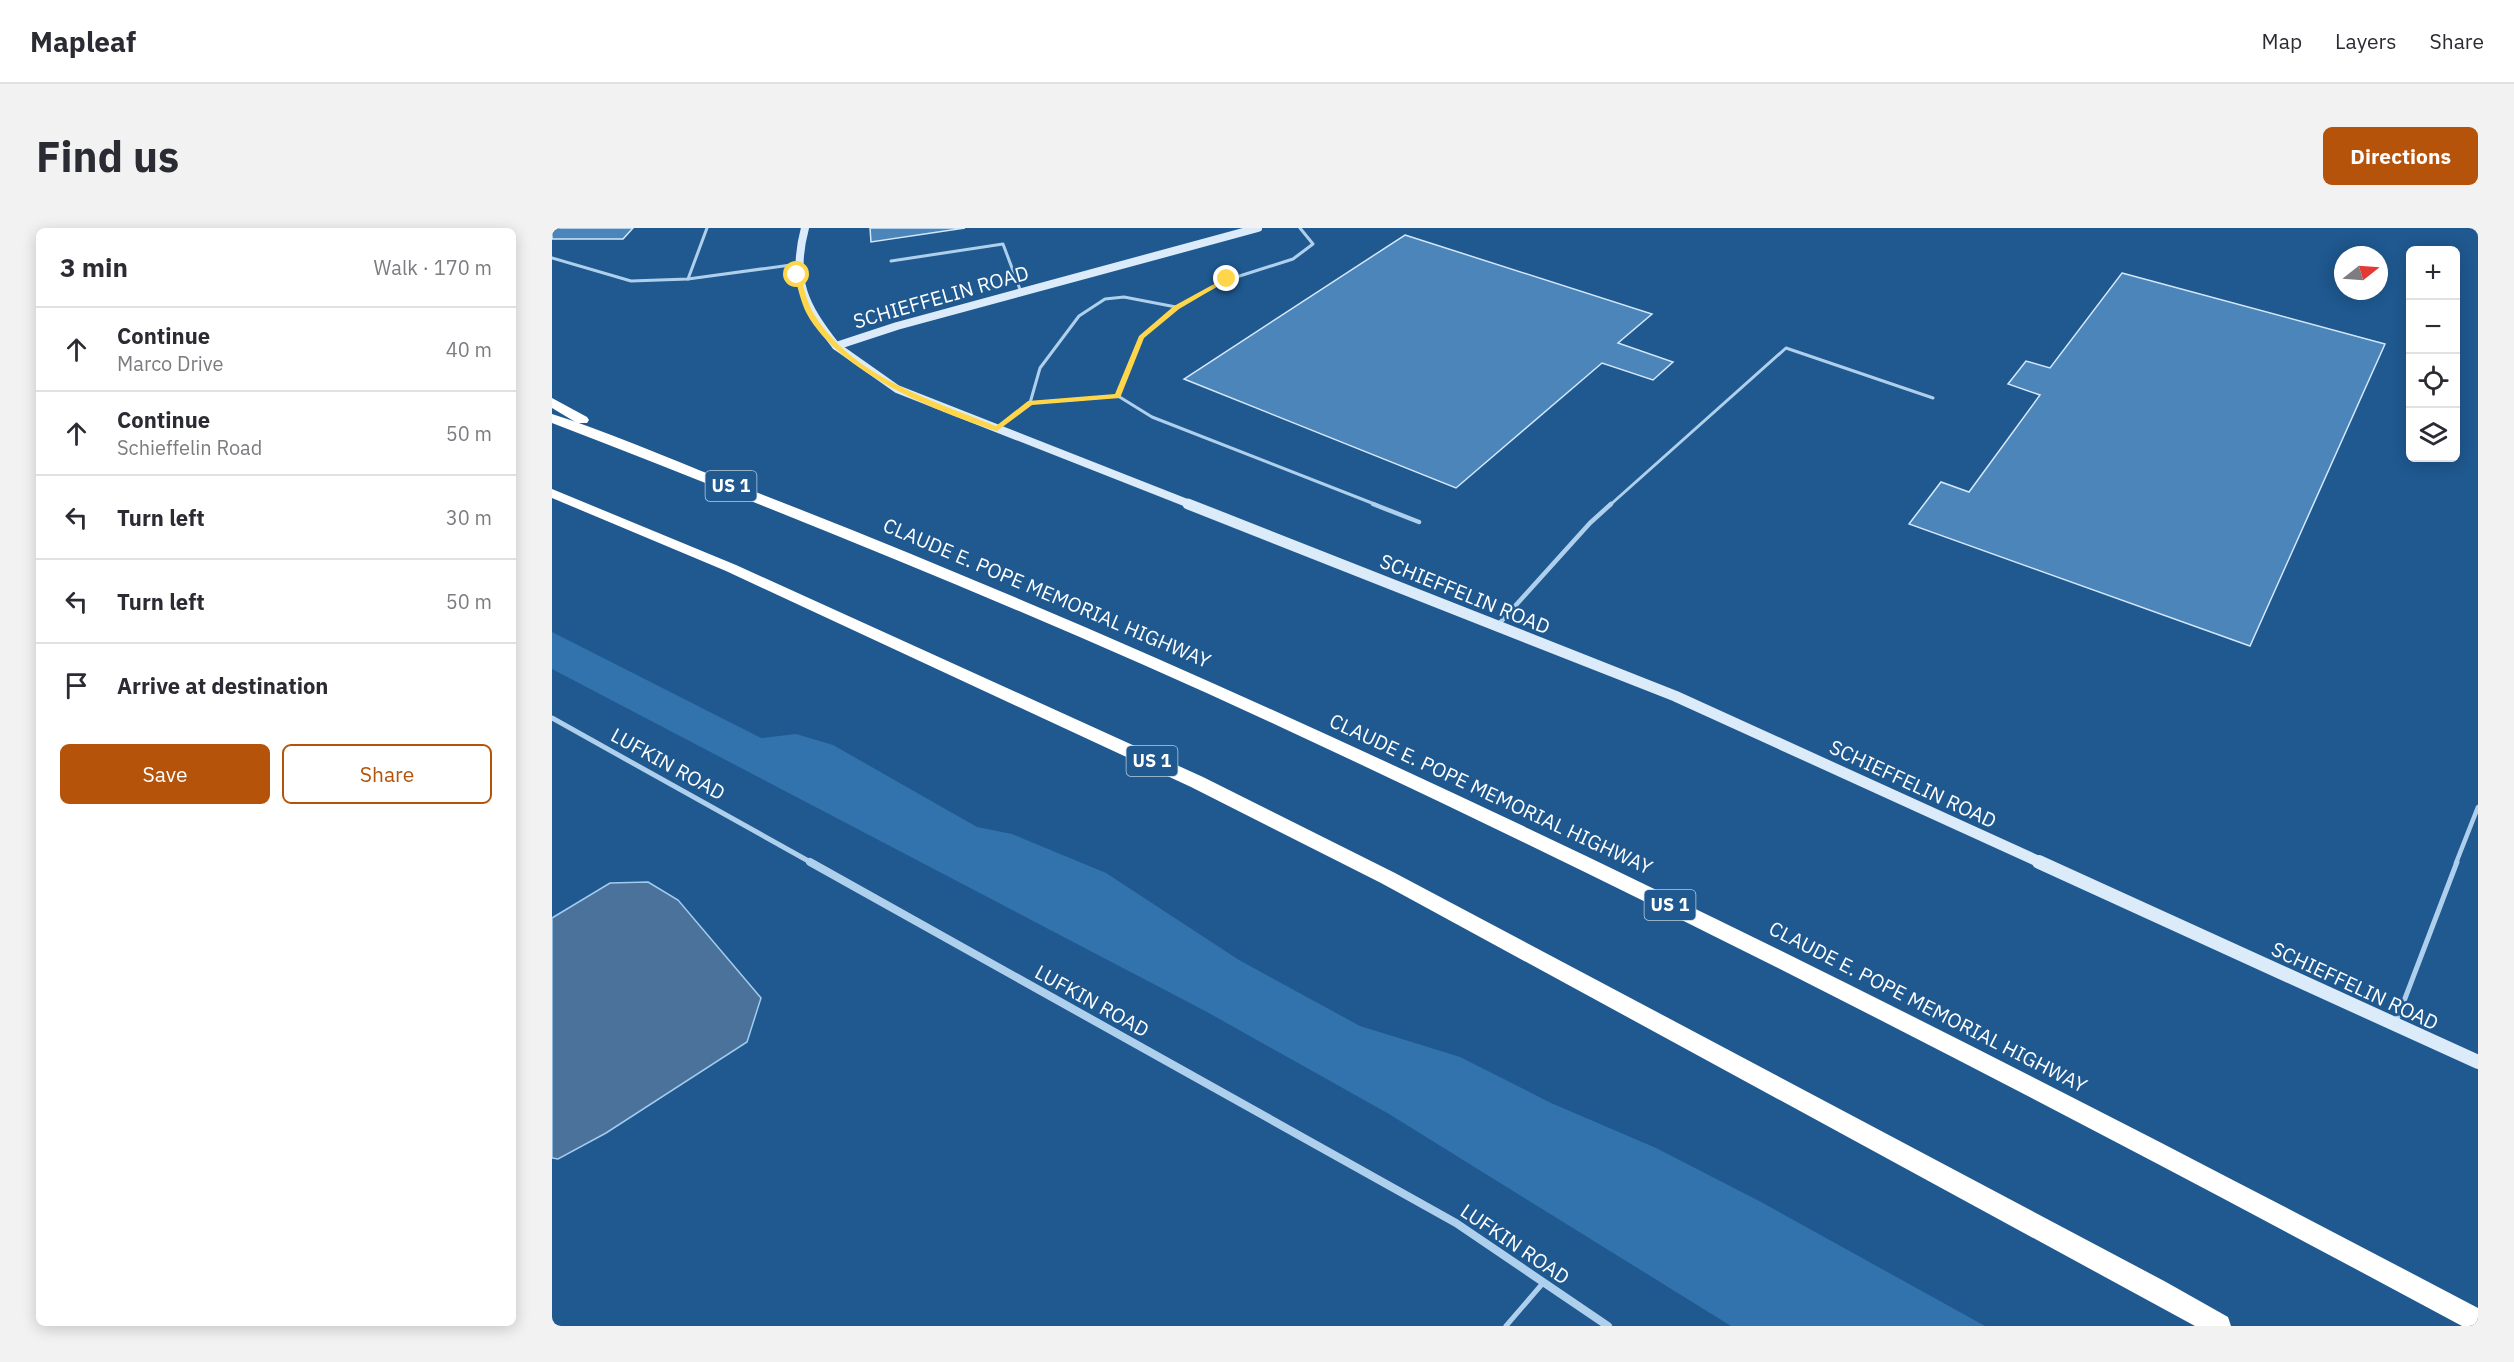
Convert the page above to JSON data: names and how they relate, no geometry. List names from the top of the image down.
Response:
{
  "streets": {
    "highway": ["US 1", "CLAUDE E. POPE MEMORIAL HIGHWAY"],
    "street": ["SCHIEFFELIN ROAD", "LUFKIN ROAD"]
  },
  "north": "right",
  "page": {
    "header": "Mapleaf",
    "nav": ["Map", "Layers", "Share"],
    "buttons": [
      "Directions",
      ["Save", "Share"]
    ],
    "title": "Find us",
    "heading": ["3 min", "Walk · 170 m"],
    "map_buttons": ["+", "−"],
    "list": [
      ["Continue", "Marco Drive", "40 m"],
      ["Continue", "Schieffelin Road", "50 m"],
      ["Turn left", "30 m"],
      ["Turn left", "50 m"],
      "Arrive at destination"
    ]
  }
}
